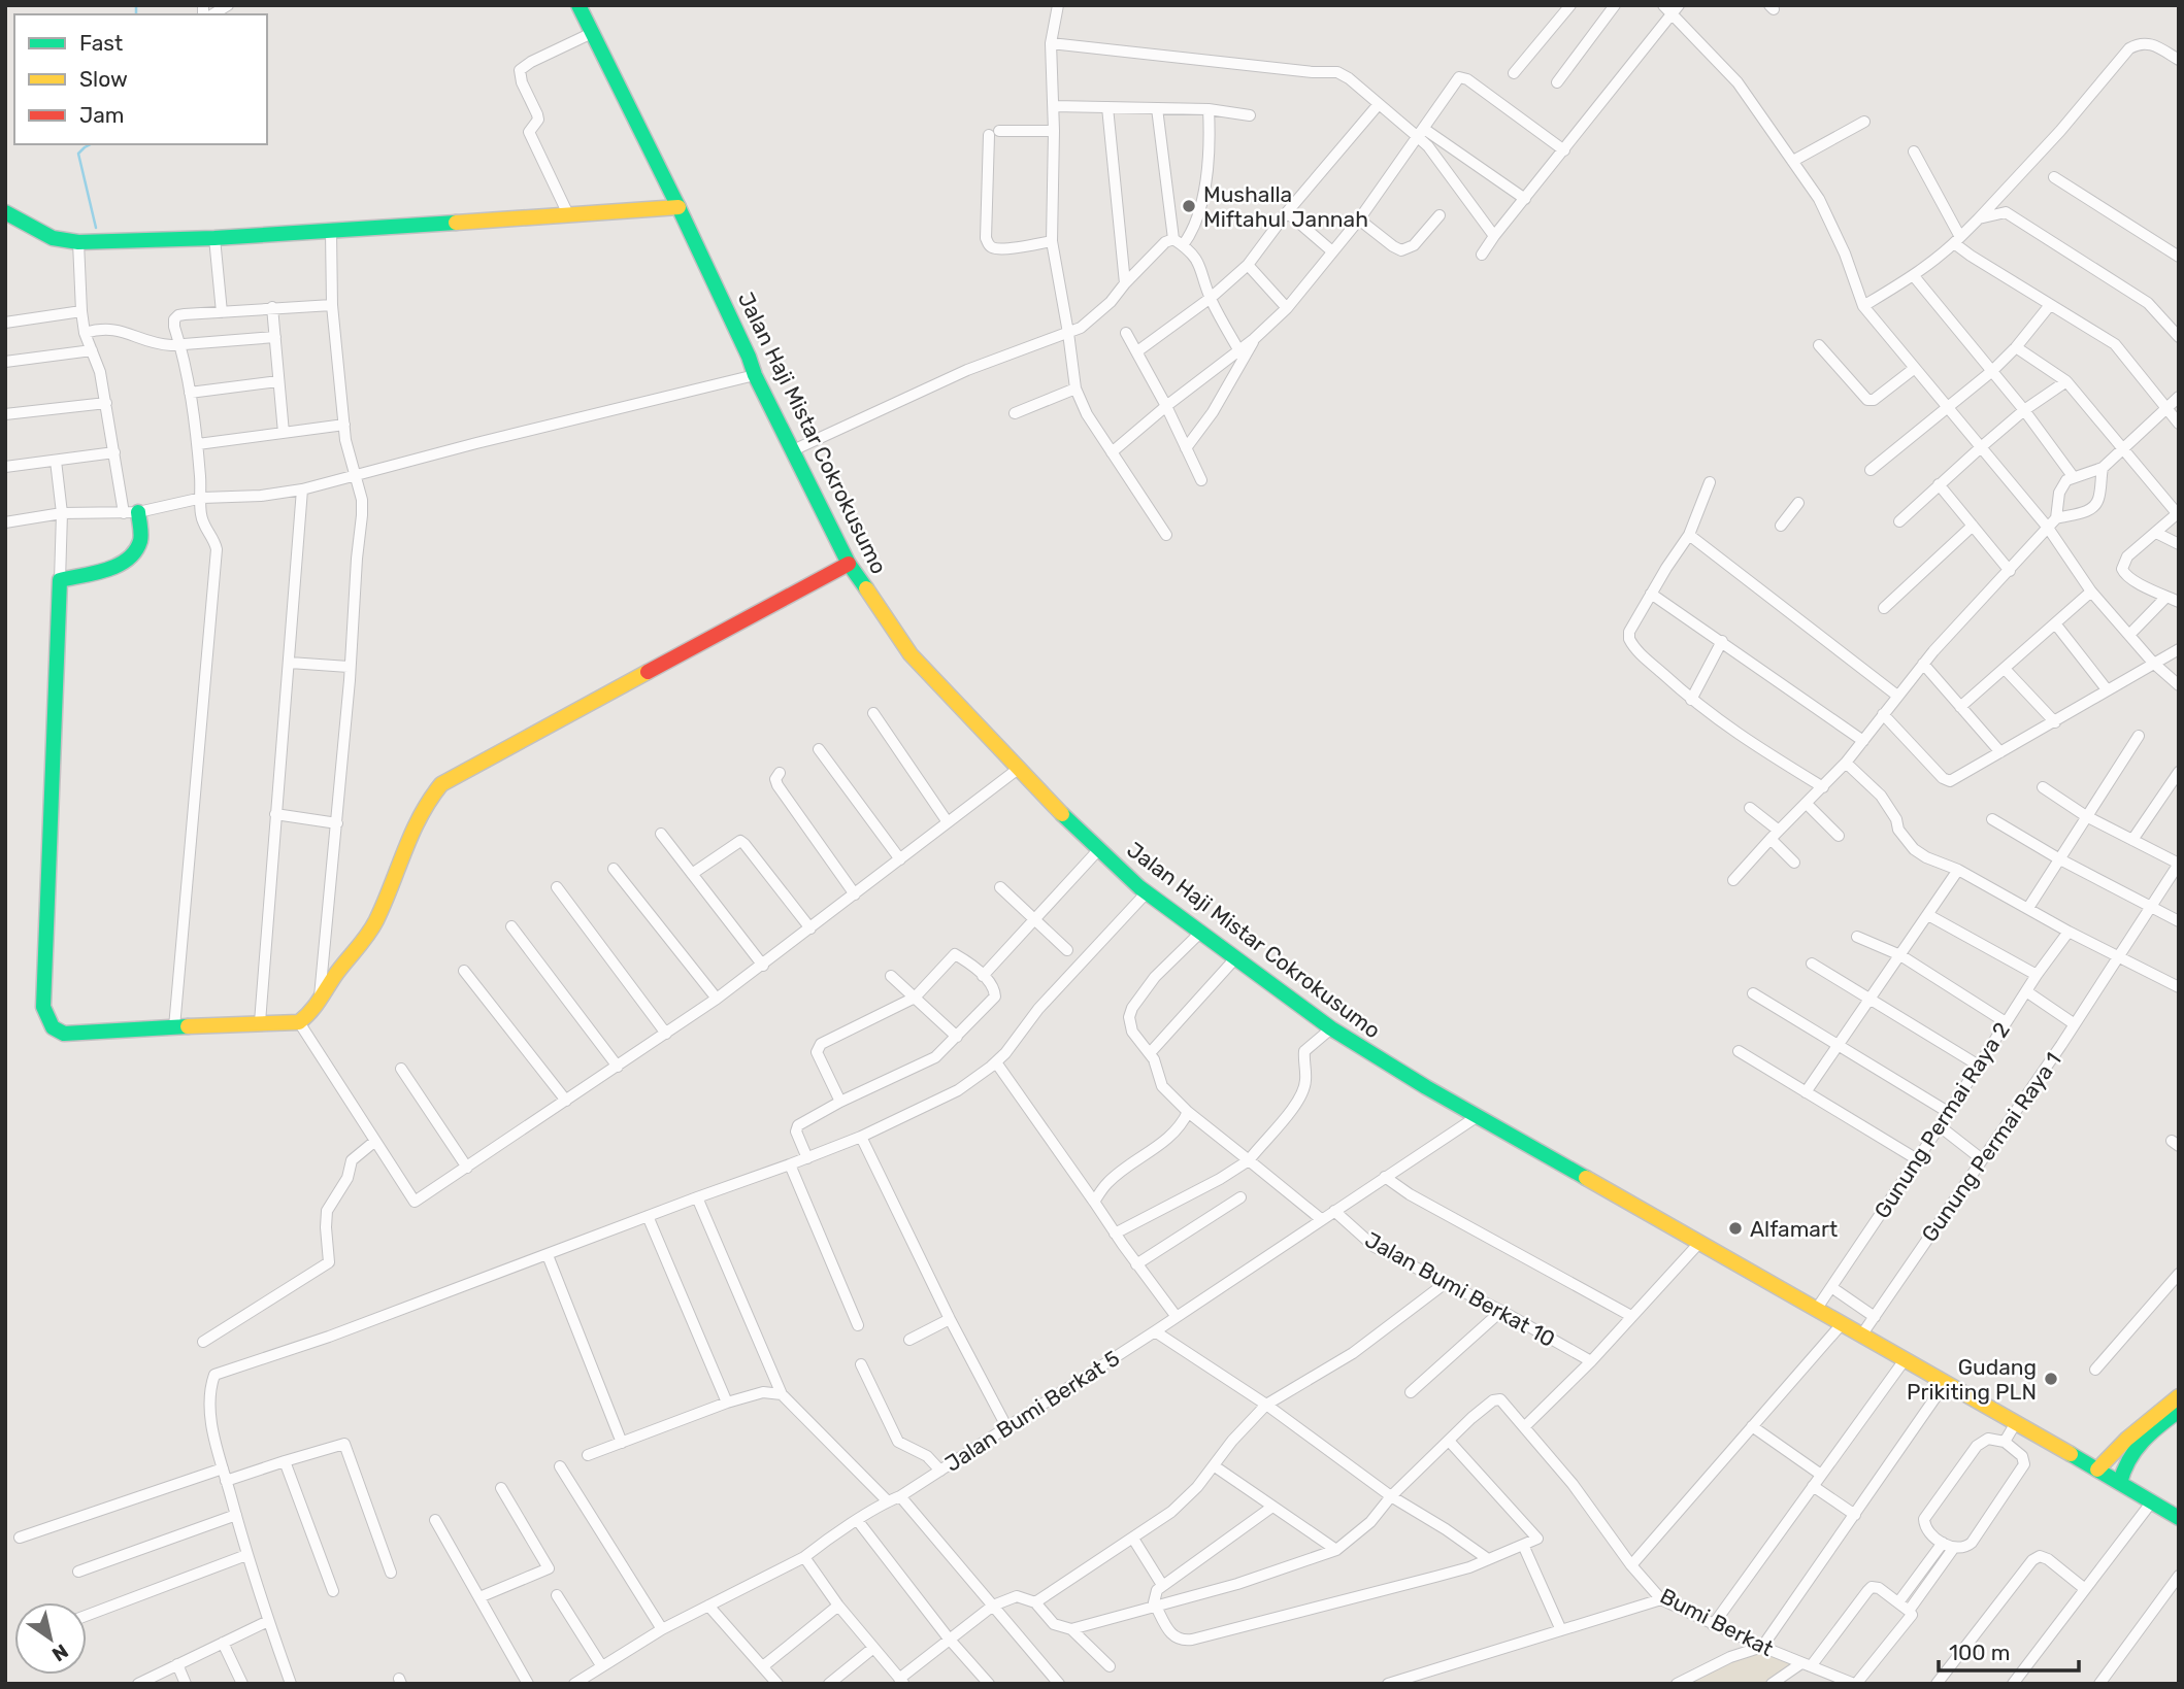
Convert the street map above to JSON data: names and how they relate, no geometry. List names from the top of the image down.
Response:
{
  "streets": {
    "main road": ["Jalan Haji Mistar Cokrokusumo"],
    "street": [
      "Gunung Permai Raya 2",
      "Gunung Permai Raya 1",
      "Jalan Bumi Berkat 10",
      "Jalan Bumi Berkat 5",
      "Bumi Berkat"
    ]
  },
  "crossings": [
    ["Jalan Haji Mistar Cokrokusumo", "Gunung Permai Raya 2"],
    ["Jalan Haji Mistar Cokrokusumo", "Gunung Permai Raya 1"],
    ["Jalan Haji Mistar Cokrokusumo", "Jalan Bumi Berkat 5"],
    ["Jalan Bumi Berkat 10", "Jalan Bumi Berkat 5"]
  ],
  "places": ["Mushalla Miftahul Jannah", "Alfamart", "Gudang Prikiting PLN"],
  "legend": ["Fast", "Slow", "Jam"],
  "scale_bar": "100 m",
  "north": "bottom right"
}
